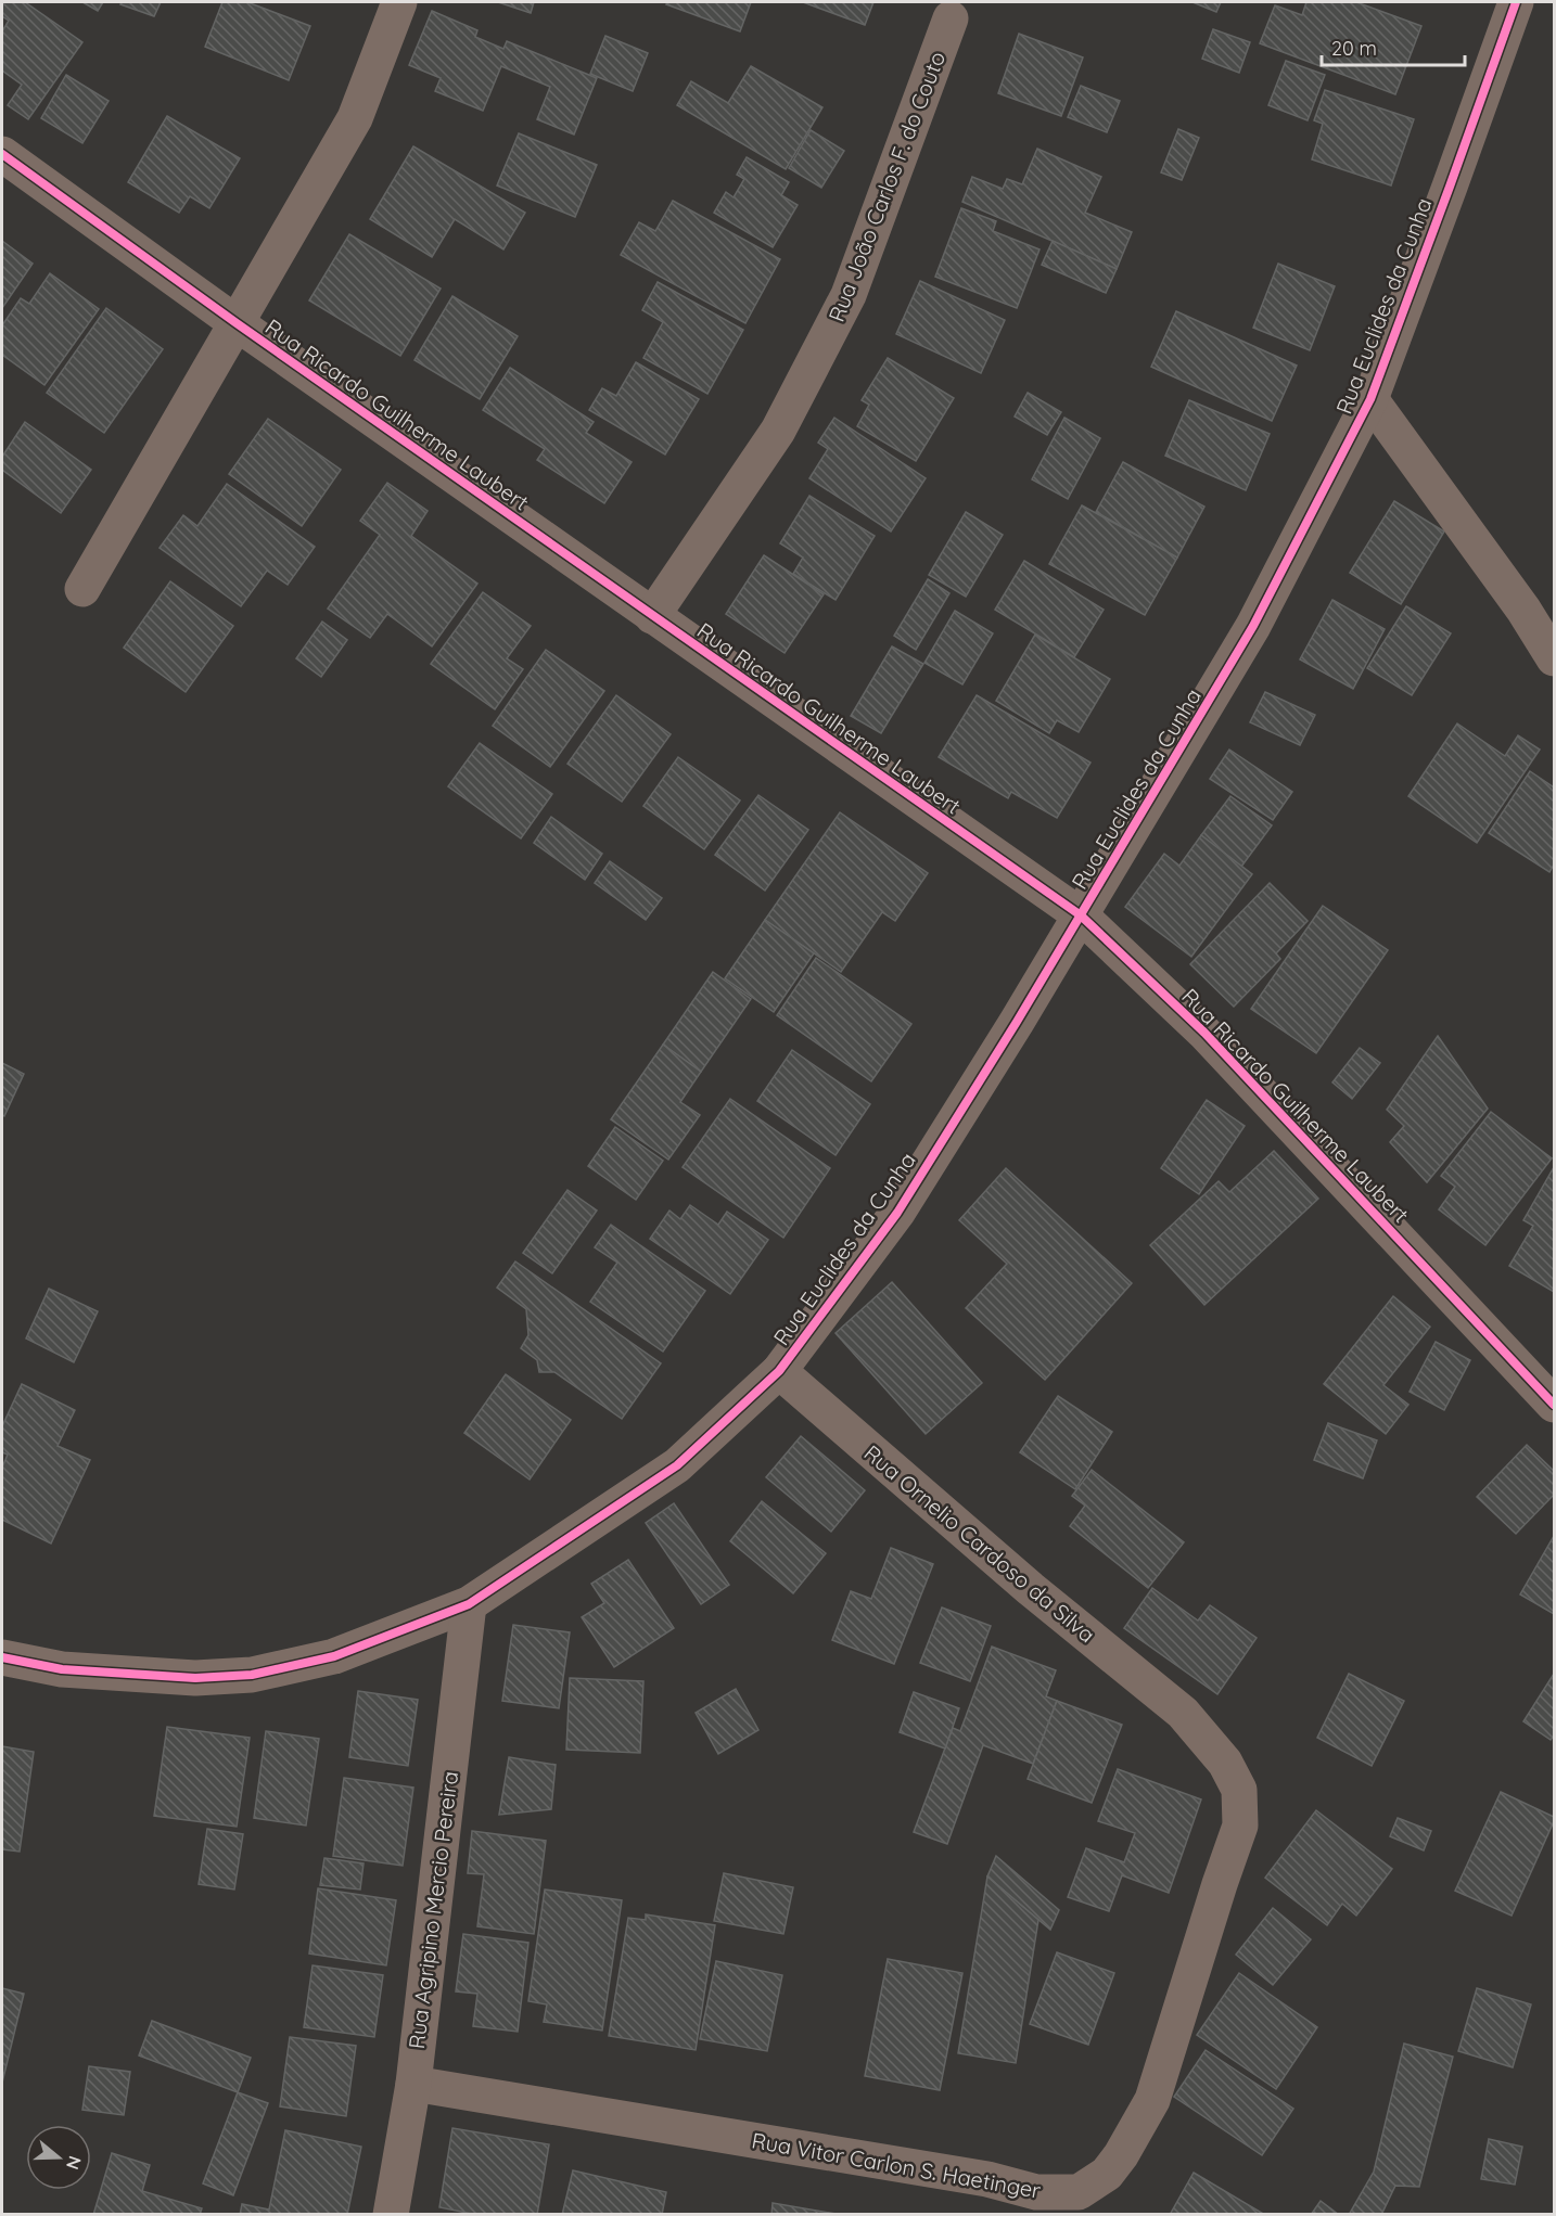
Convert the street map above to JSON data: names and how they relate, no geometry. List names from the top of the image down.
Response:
{
  "streets": {
    "street": [
      "Rua João Carlos F. do Couto",
      "Rua Euclides da Cunha",
      "Rua Ricardo Guilherme Laubert",
      "Rua Ornelio Cardoso da Silva",
      "Rua Agripino Mercio Pereira",
      "Rua Vitor Carlon S. Haetinger"
    ]
  },
  "crossings": [
    ["Rua João Carlos F. do Couto", "Rua Ricardo Guilherme Laubert"],
    ["Rua Euclides da Cunha", "Rua Ricardo Guilherme Laubert"],
    ["Rua Euclides da Cunha", "Rua Ornelio Cardoso da Silva"],
    ["Rua Euclides da Cunha", "Rua Agripino Mercio Pereira"],
    ["Rua Ornelio Cardoso da Silva", "Rua Vitor Carlon S. Haetinger"],
    ["Rua Agripino Mercio Pereira", "Rua Vitor Carlon S. Haetinger"]
  ],
  "scale_bar": "20 m",
  "north": "right"
}
